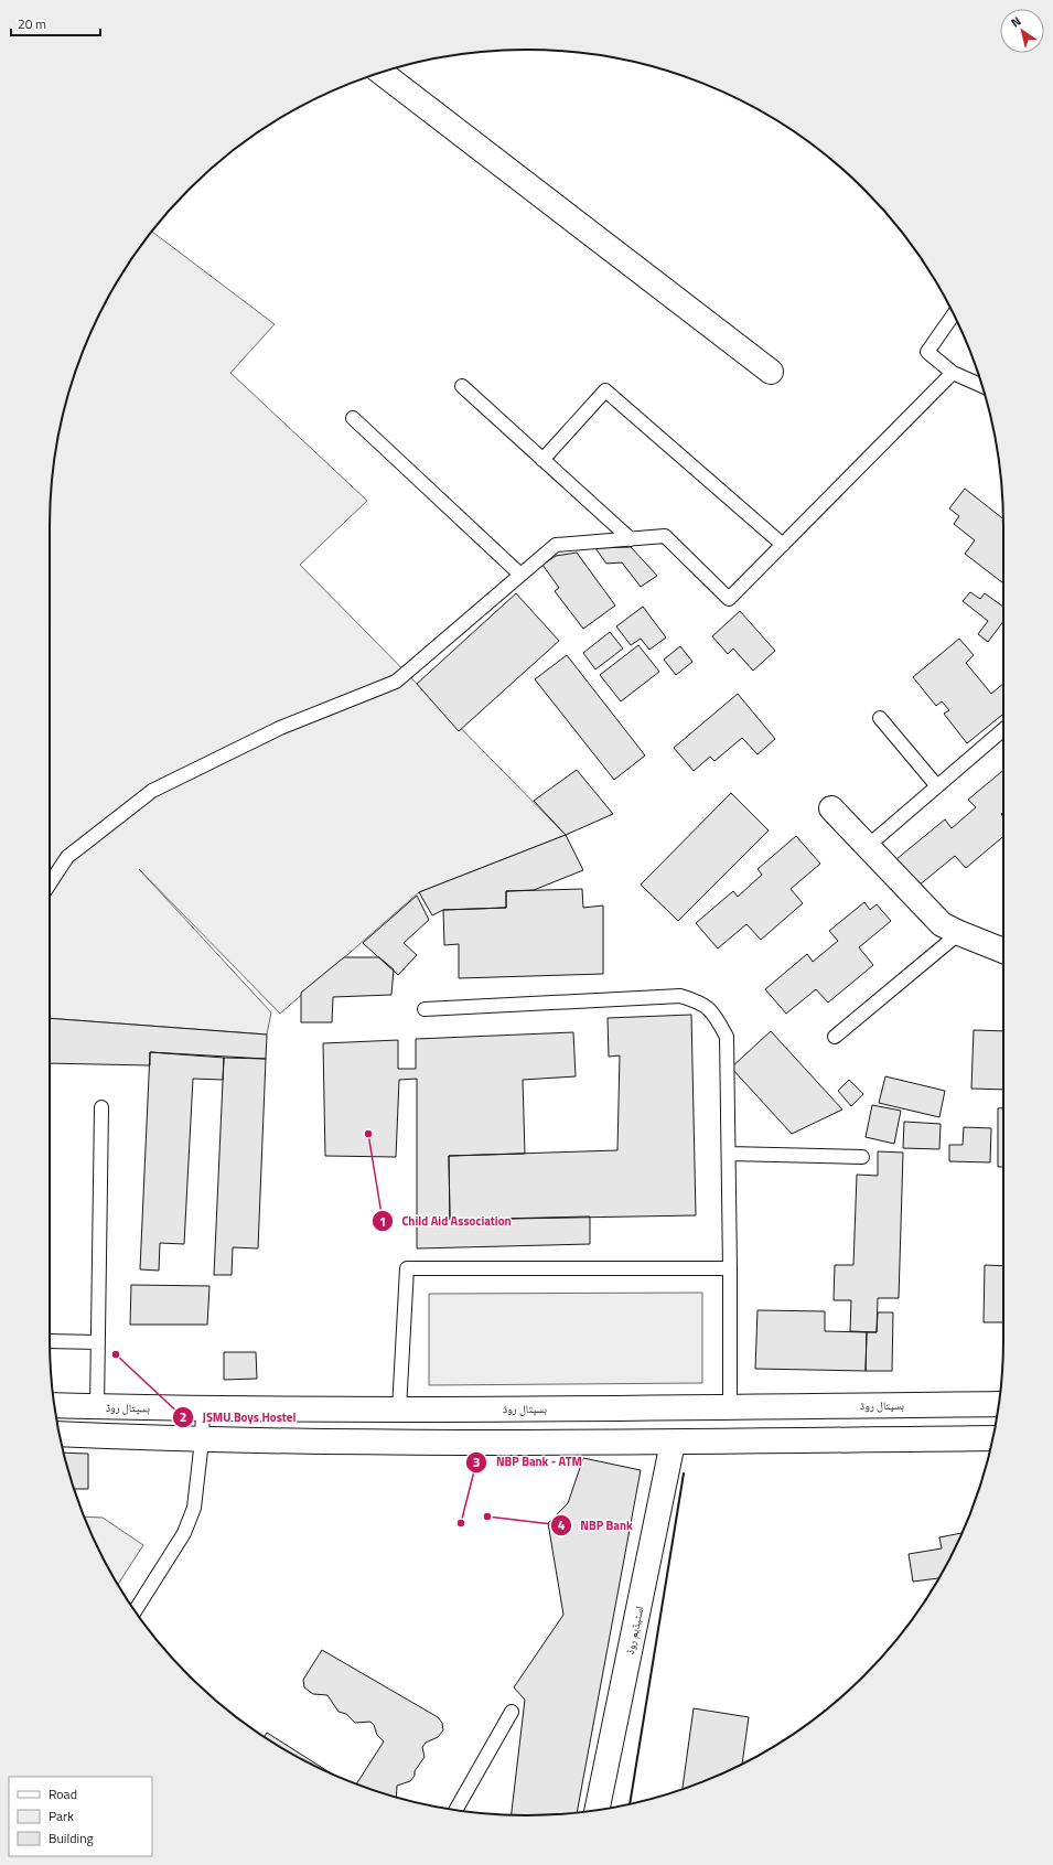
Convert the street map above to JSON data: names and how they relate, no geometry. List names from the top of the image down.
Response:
{
  "streets": {
    "main road": ["ہسپتال روڈ", "اسٹیڈیم روڈ"]
  },
  "places": [
    "Child Aid Association",
    "JSMU Boys Hostel",
    "NBP Bank",
    "NBP Bank - ATM"
  ],
  "legend": ["Road", "Park", "Building"],
  "scale_bar": "20 m",
  "north": "top left"
}
